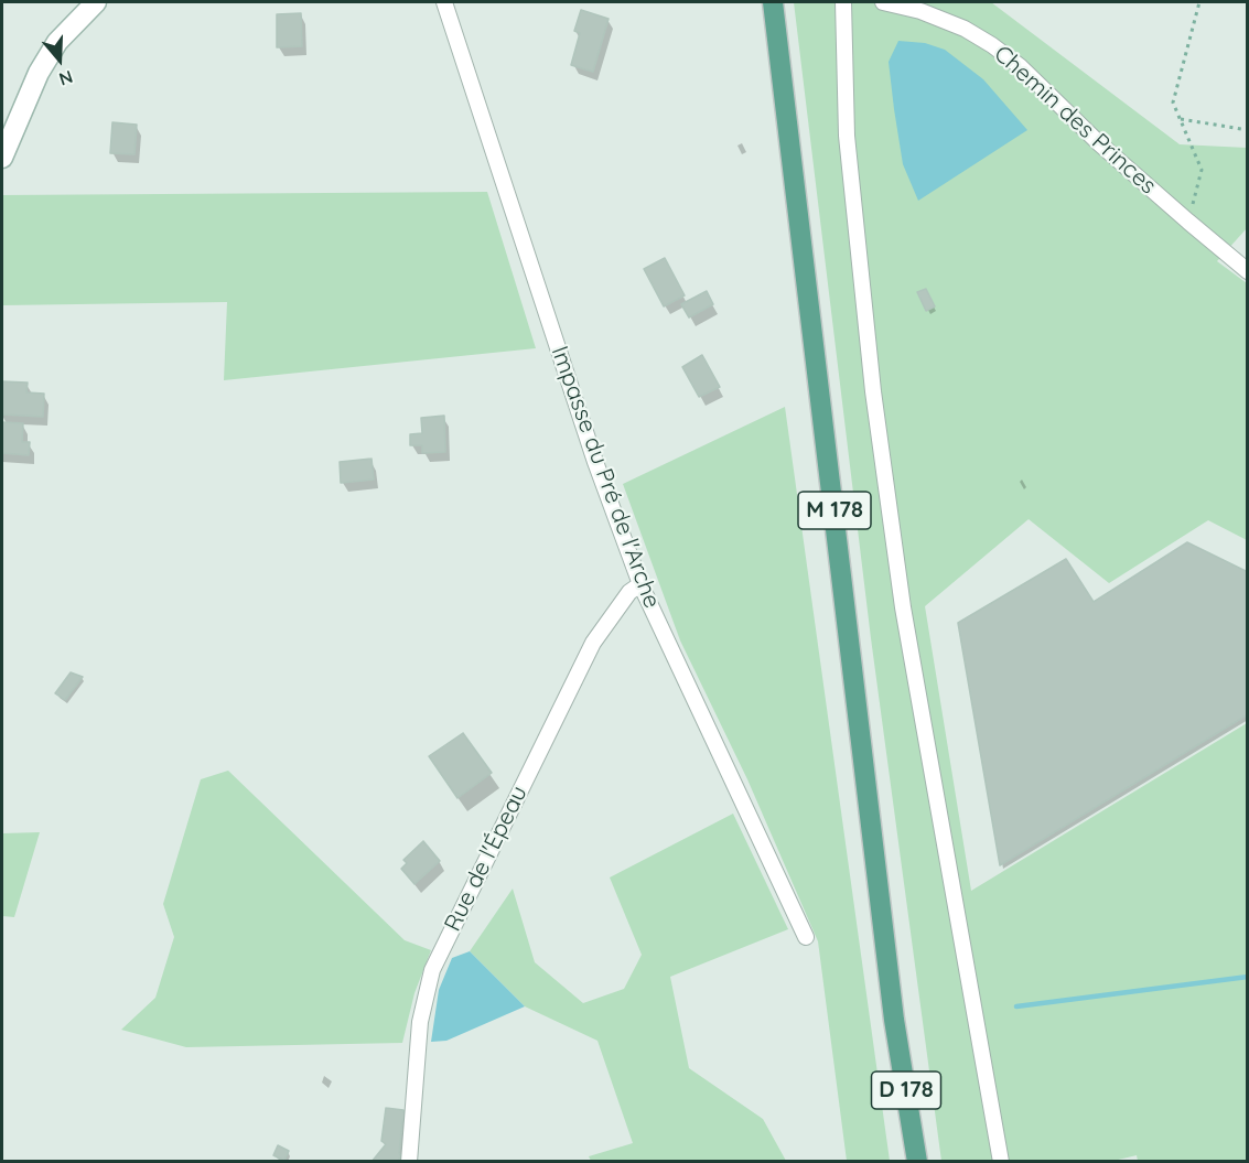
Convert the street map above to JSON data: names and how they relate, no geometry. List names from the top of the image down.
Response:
{
  "streets": {
    "main road": ["M 178", "D 178"],
    "street": ["Chemin des Princes", "Impasse du Pré de l'Arche", "Rue de l'Épeau"]
  },
  "crossings": [
    ["Impasse du Pré de l'Arche", "Rue de l'Épeau"],
    ["M 178", "D 178"]
  ],
  "north": "bottom"
}
